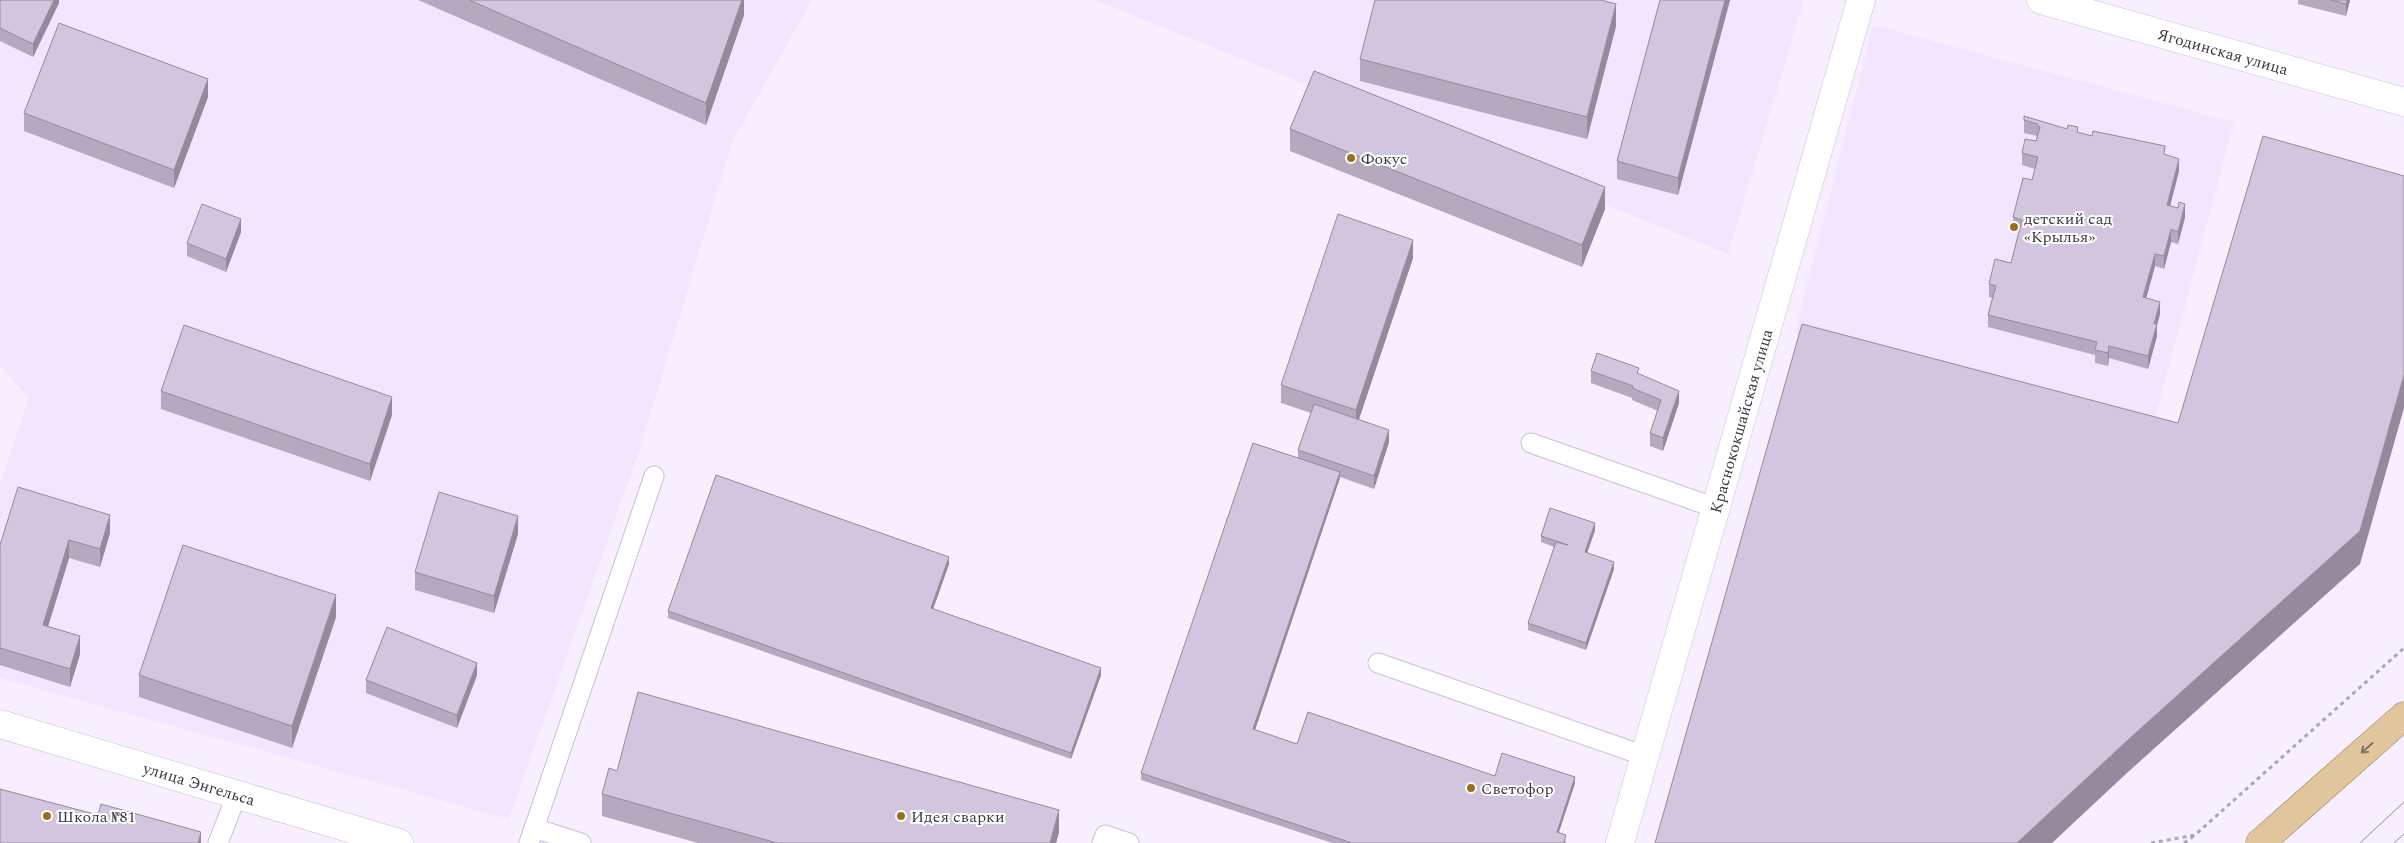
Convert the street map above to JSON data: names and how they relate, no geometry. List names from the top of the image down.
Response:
{
  "streets": {
    "street": ["Ягодинская улица", "Краснококшайская улица", "улица Энгельса"]
  },
  "places": [
    "Фокус",
    "детский сад «Крылья»",
    "Светофор",
    "Школа №81",
    "Идея сварки"
  ]
}
